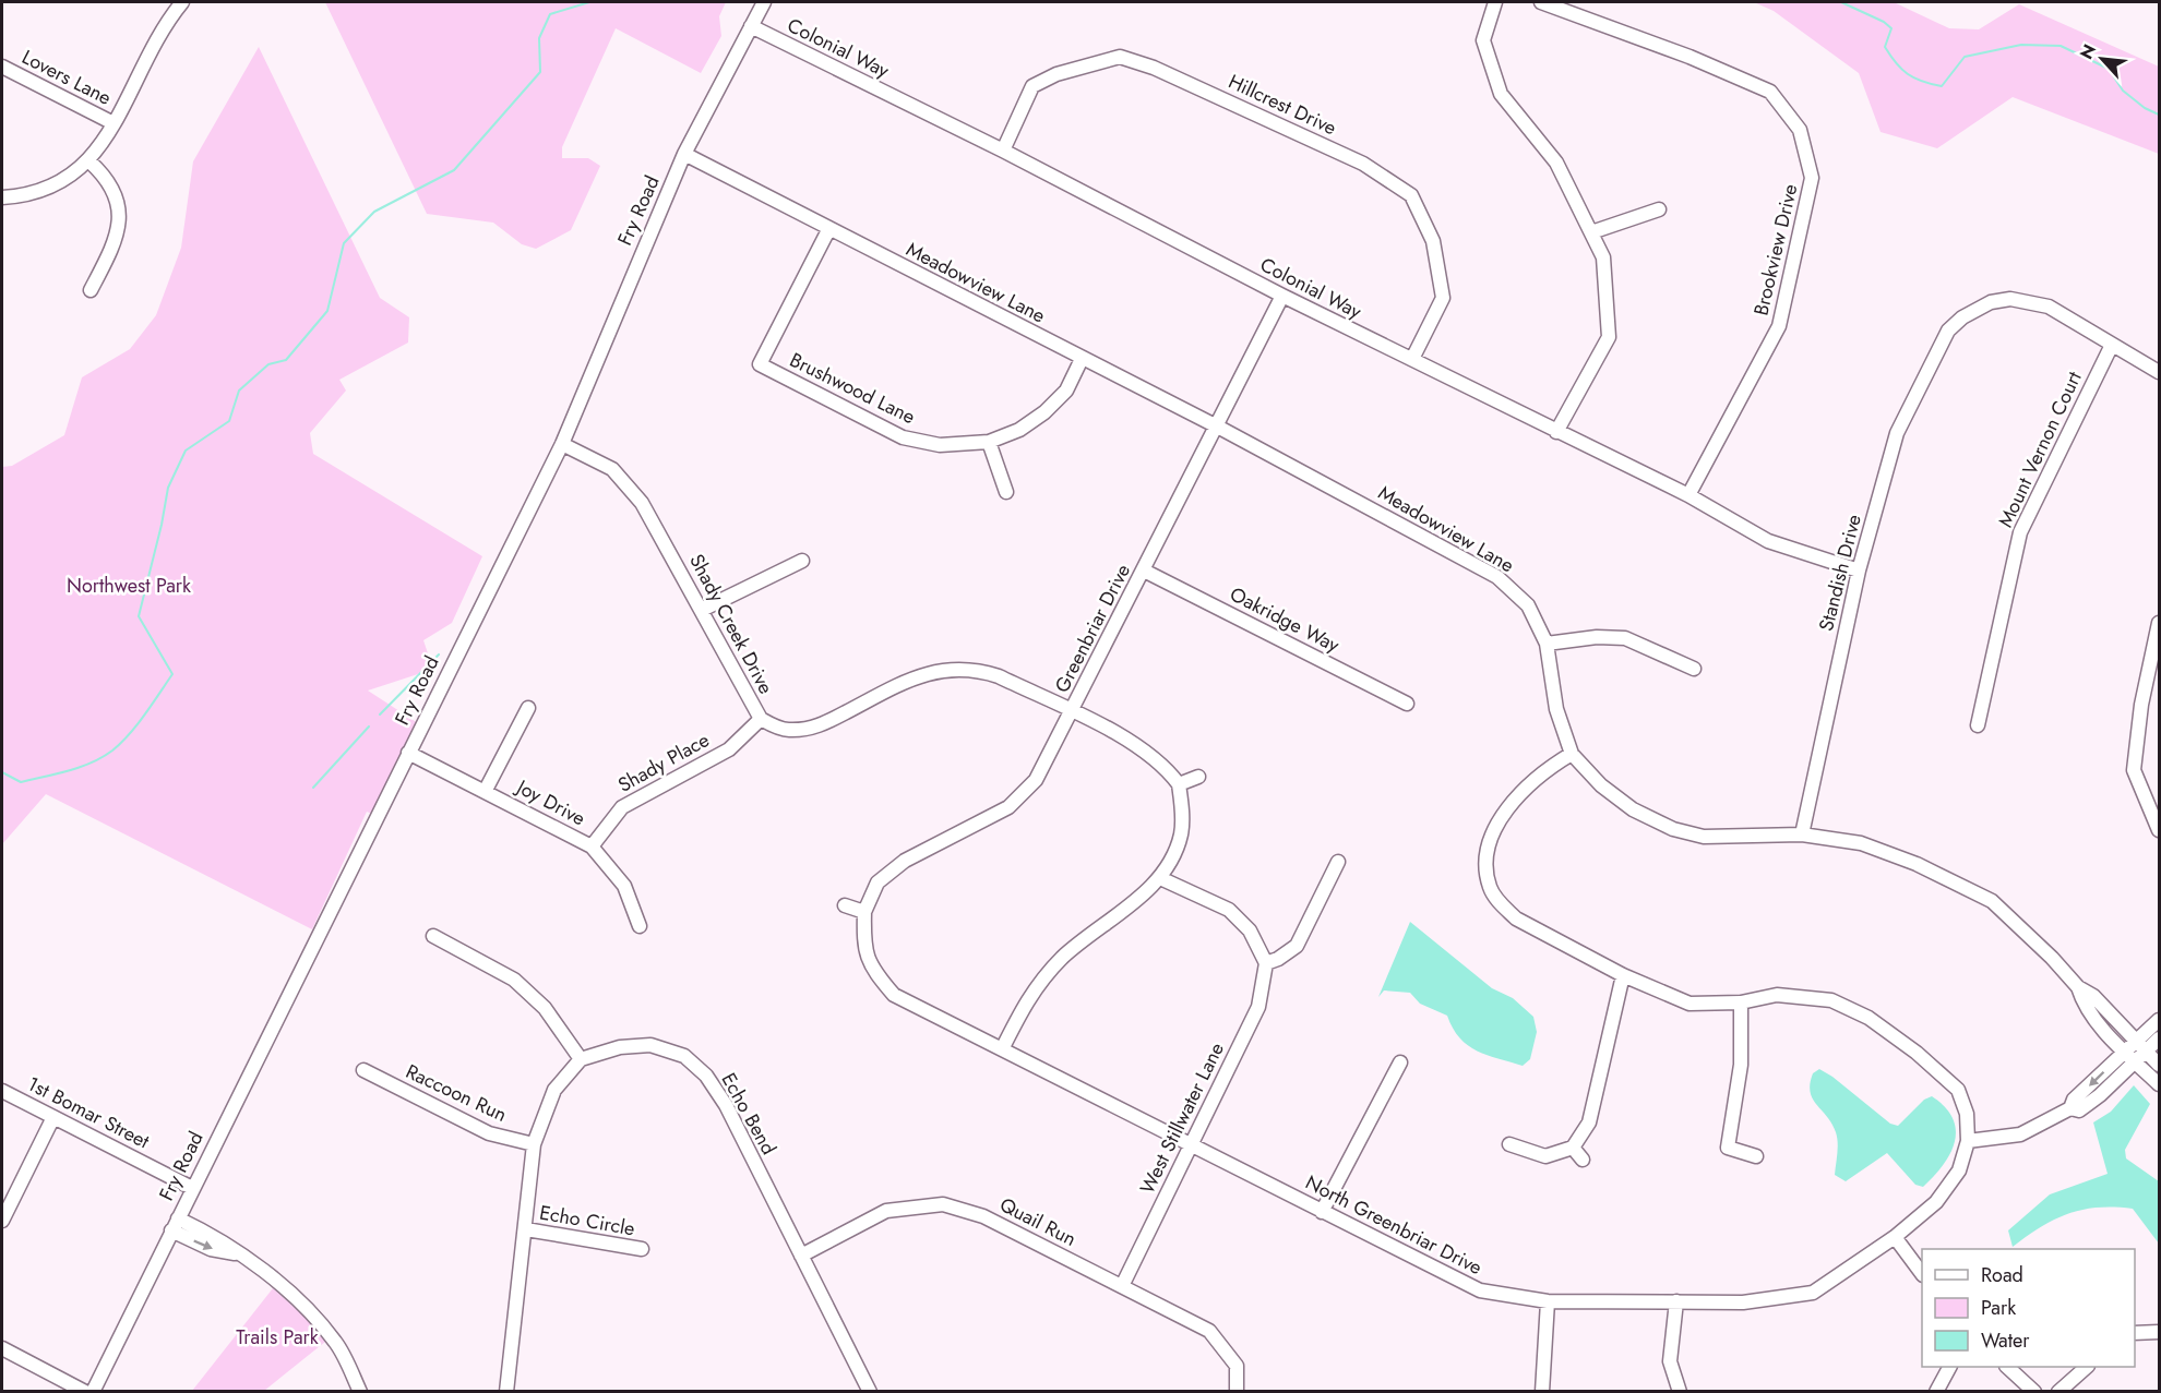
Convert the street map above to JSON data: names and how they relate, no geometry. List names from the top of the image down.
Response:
{
  "streets": {
    "street": [
      "Colonial Way",
      "Lovers Lane",
      "Hillcrest Drive",
      "Fry Road",
      "Brookview Drive",
      "Meadowview Lane",
      "Brushwood Lane",
      "Mount Vernon Court",
      "Standish Drive",
      "Oakridge Way",
      "Shady Creek Drive",
      "Greenbriar Drive",
      "Shady Place",
      "Joy Drive",
      "Raccoon Run",
      "1st Bomar Street",
      "Echo Bend",
      "West Stillwater Lane",
      "Echo Circle",
      "Quail Run",
      "North Greenbriar Drive"
    ]
  },
  "crossings": [
    ["Colonial Way", "Hillcrest Drive"],
    ["Colonial Way", "Fry Road"],
    ["Colonial Way", "Brookview Drive"],
    ["Colonial Way", "Standish Drive"],
    ["Colonial Way", "Greenbriar Drive"],
    ["Fry Road", "Meadowview Lane"],
    ["Fry Road", "Shady Creek Drive"],
    ["Fry Road", "Joy Drive"],
    ["Fry Road", "1st Bomar Street"],
    ["Meadowview Lane", "Brushwood Lane"],
    ["Meadowview Lane", "Standish Drive"],
    ["Meadowview Lane", "Greenbriar Drive"],
    ["Mount Vernon Court", "Standish Drive"],
    ["Oakridge Way", "Greenbriar Drive"],
    ["Shady Creek Drive", "Greenbriar Drive"],
    ["Shady Creek Drive", "Shady Place"],
    ["Greenbriar Drive", "North Greenbriar Drive"],
    ["Shady Place", "Joy Drive"],
    ["Echo Bend", "Quail Run"],
    ["West Stillwater Lane", "Quail Run"],
    ["West Stillwater Lane", "North Greenbriar Drive"]
  ],
  "parks": ["Northwest Park", "Trails Park"],
  "legend": ["Road", "Park", "Water"],
  "north": "top left"
}
